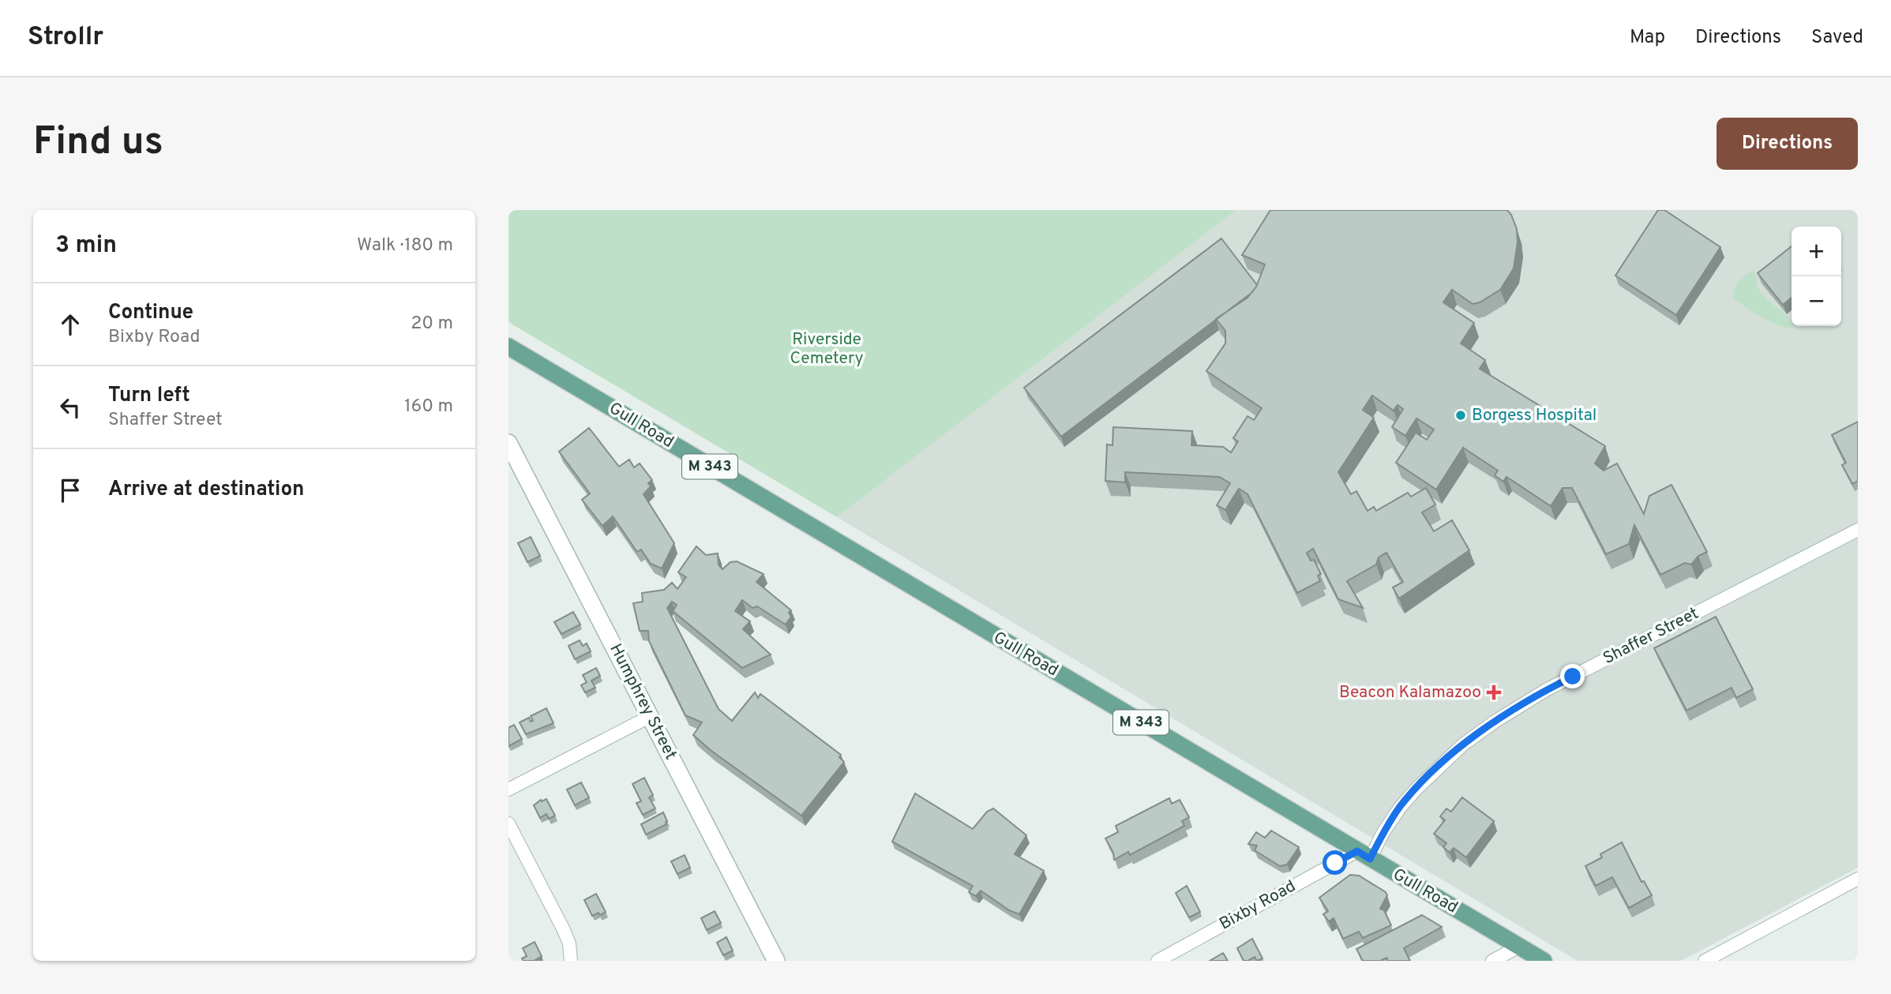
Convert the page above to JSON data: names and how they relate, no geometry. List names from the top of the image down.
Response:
{
  "streets": {
    "main road": ["Gull Road", "M 343"],
    "street": ["Shaffer Street", "Humphrey Street", "Bixby Road"]
  },
  "crossings": [
    ["Gull Road", "Shaffer Street"],
    ["Gull Road", "Bixby Road"],
    ["Shaffer Street", "Bixby Road"]
  ],
  "parks": ["Riverside Cemetery"],
  "places": {
    "other": ["Borgess Hospital"],
    "health": ["Beacon Kalamazoo"]
  },
  "page": {
    "header": "Strollr",
    "nav": ["Map", "Directions", "Saved"],
    "buttons": "Directions",
    "title": "Find us",
    "heading": ["3 min", "Walk · 180 m"],
    "map_buttons": ["+", "−"],
    "list": [
      ["Continue", "Bixby Road", "20 m"],
      ["Turn left", "Shaffer Street", "160 m"],
      "Arrive at destination"
    ]
  }
}
